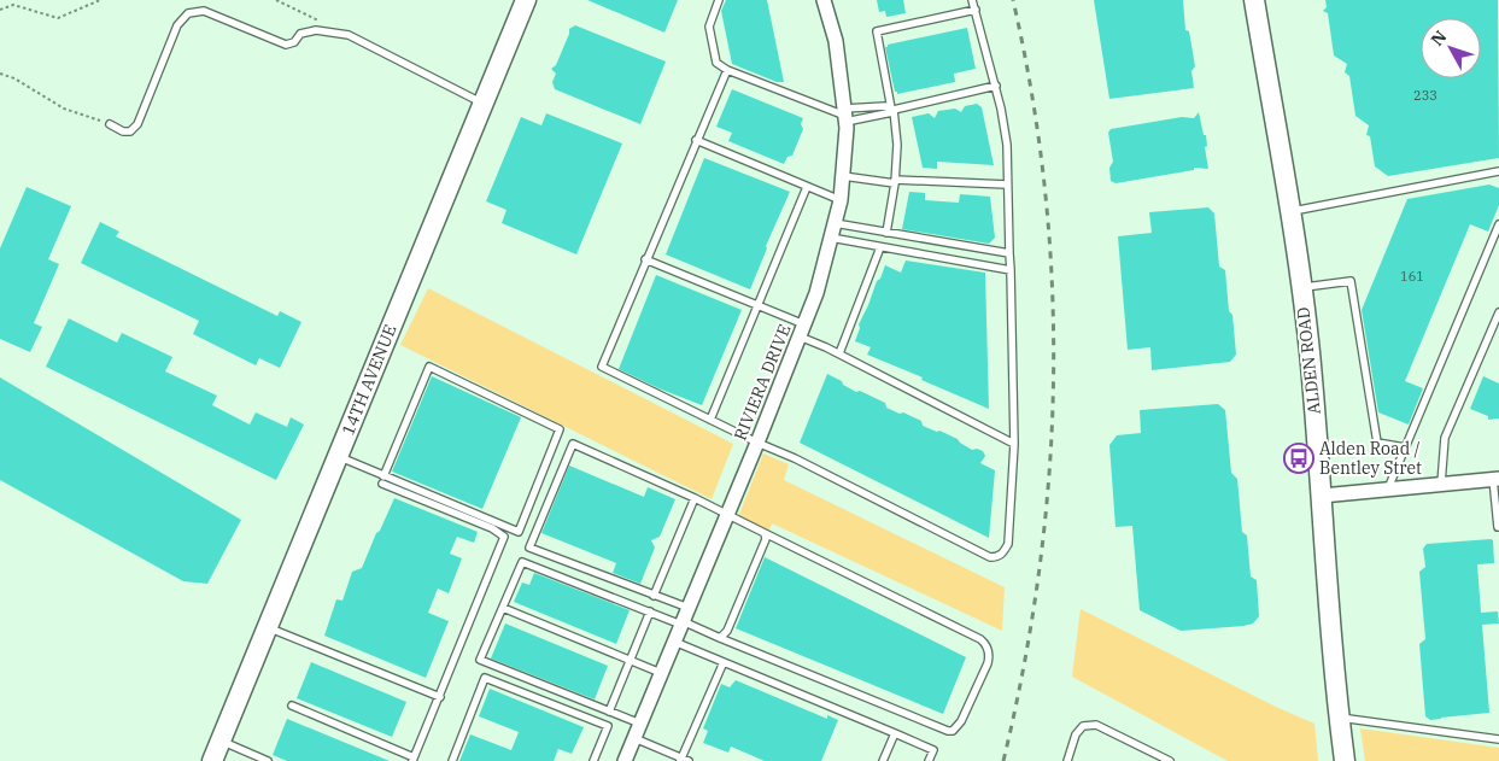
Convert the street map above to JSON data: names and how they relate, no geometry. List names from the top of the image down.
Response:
{
  "streets": {
    "main road": ["ALDEN ROAD", "14TH AVENUE"],
    "street": ["RIVIERA DRIVE"]
  },
  "places": {
    "bus stop": ["Alden Road / Bentley Stret"]
  },
  "house_numbers": ["233", "161"],
  "north": "top left"
}
